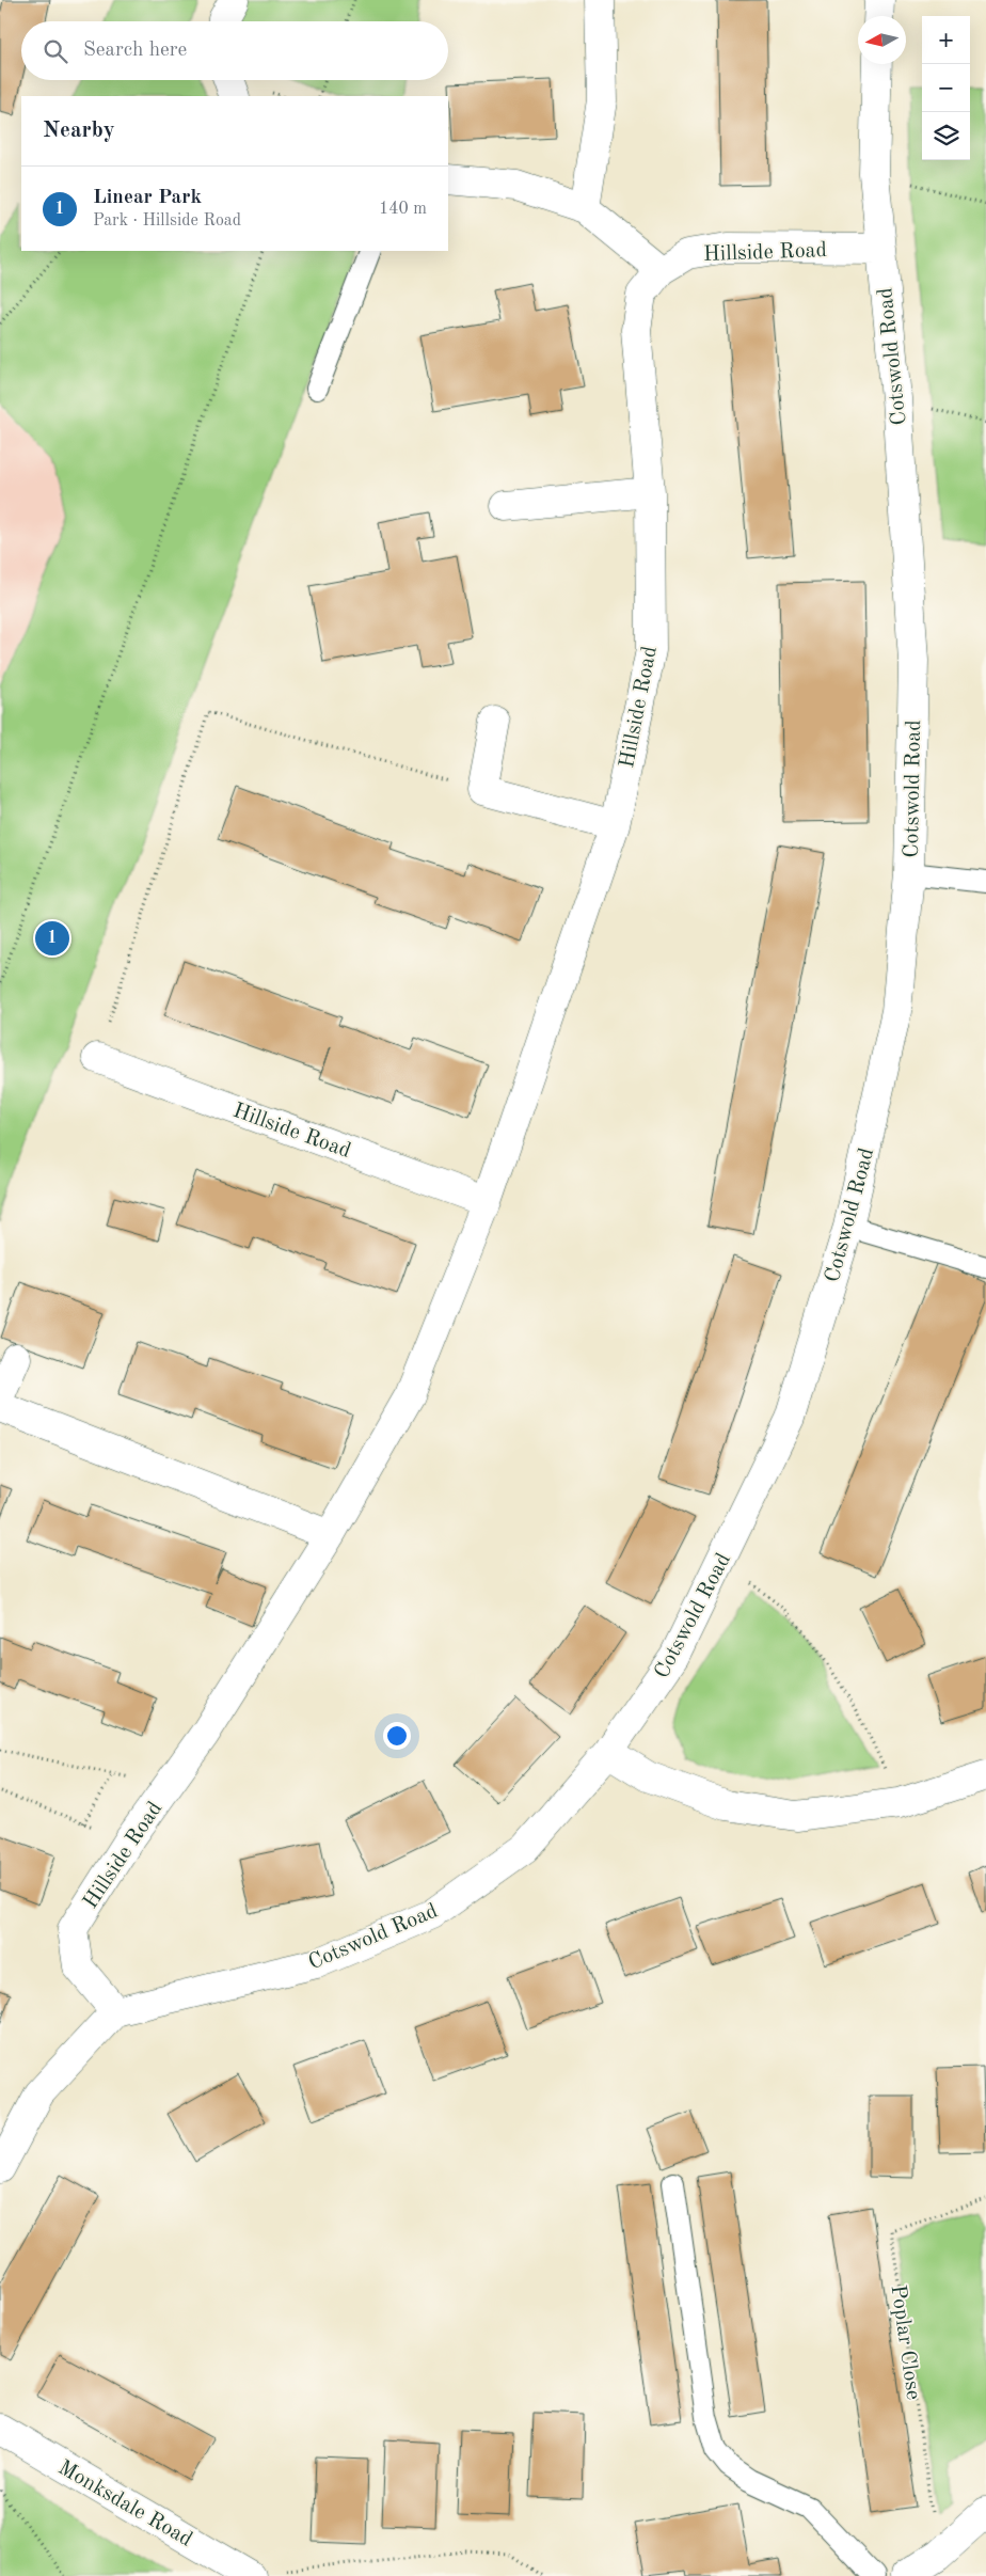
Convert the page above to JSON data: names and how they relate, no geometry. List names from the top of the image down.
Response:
{
  "streets": {
    "street": ["Hillside Road", "Cotswold Road", "Monksdale Road"],
    "path": ["Poplar Close"]
  },
  "crossings": [
    ["Hillside Road", "Cotswold Road"]
  ],
  "north": "left",
  "page": {
    "map_buttons": ["+", "−"],
    "search": "Search here",
    "heading": "Nearby",
    "list": [
      {
        "mark": "1",
        "name": "Linear Park",
        "note": "Park · Hillside Road",
        "value": "140 m"
      }
    ],
    "pins": "1"
  }
}
